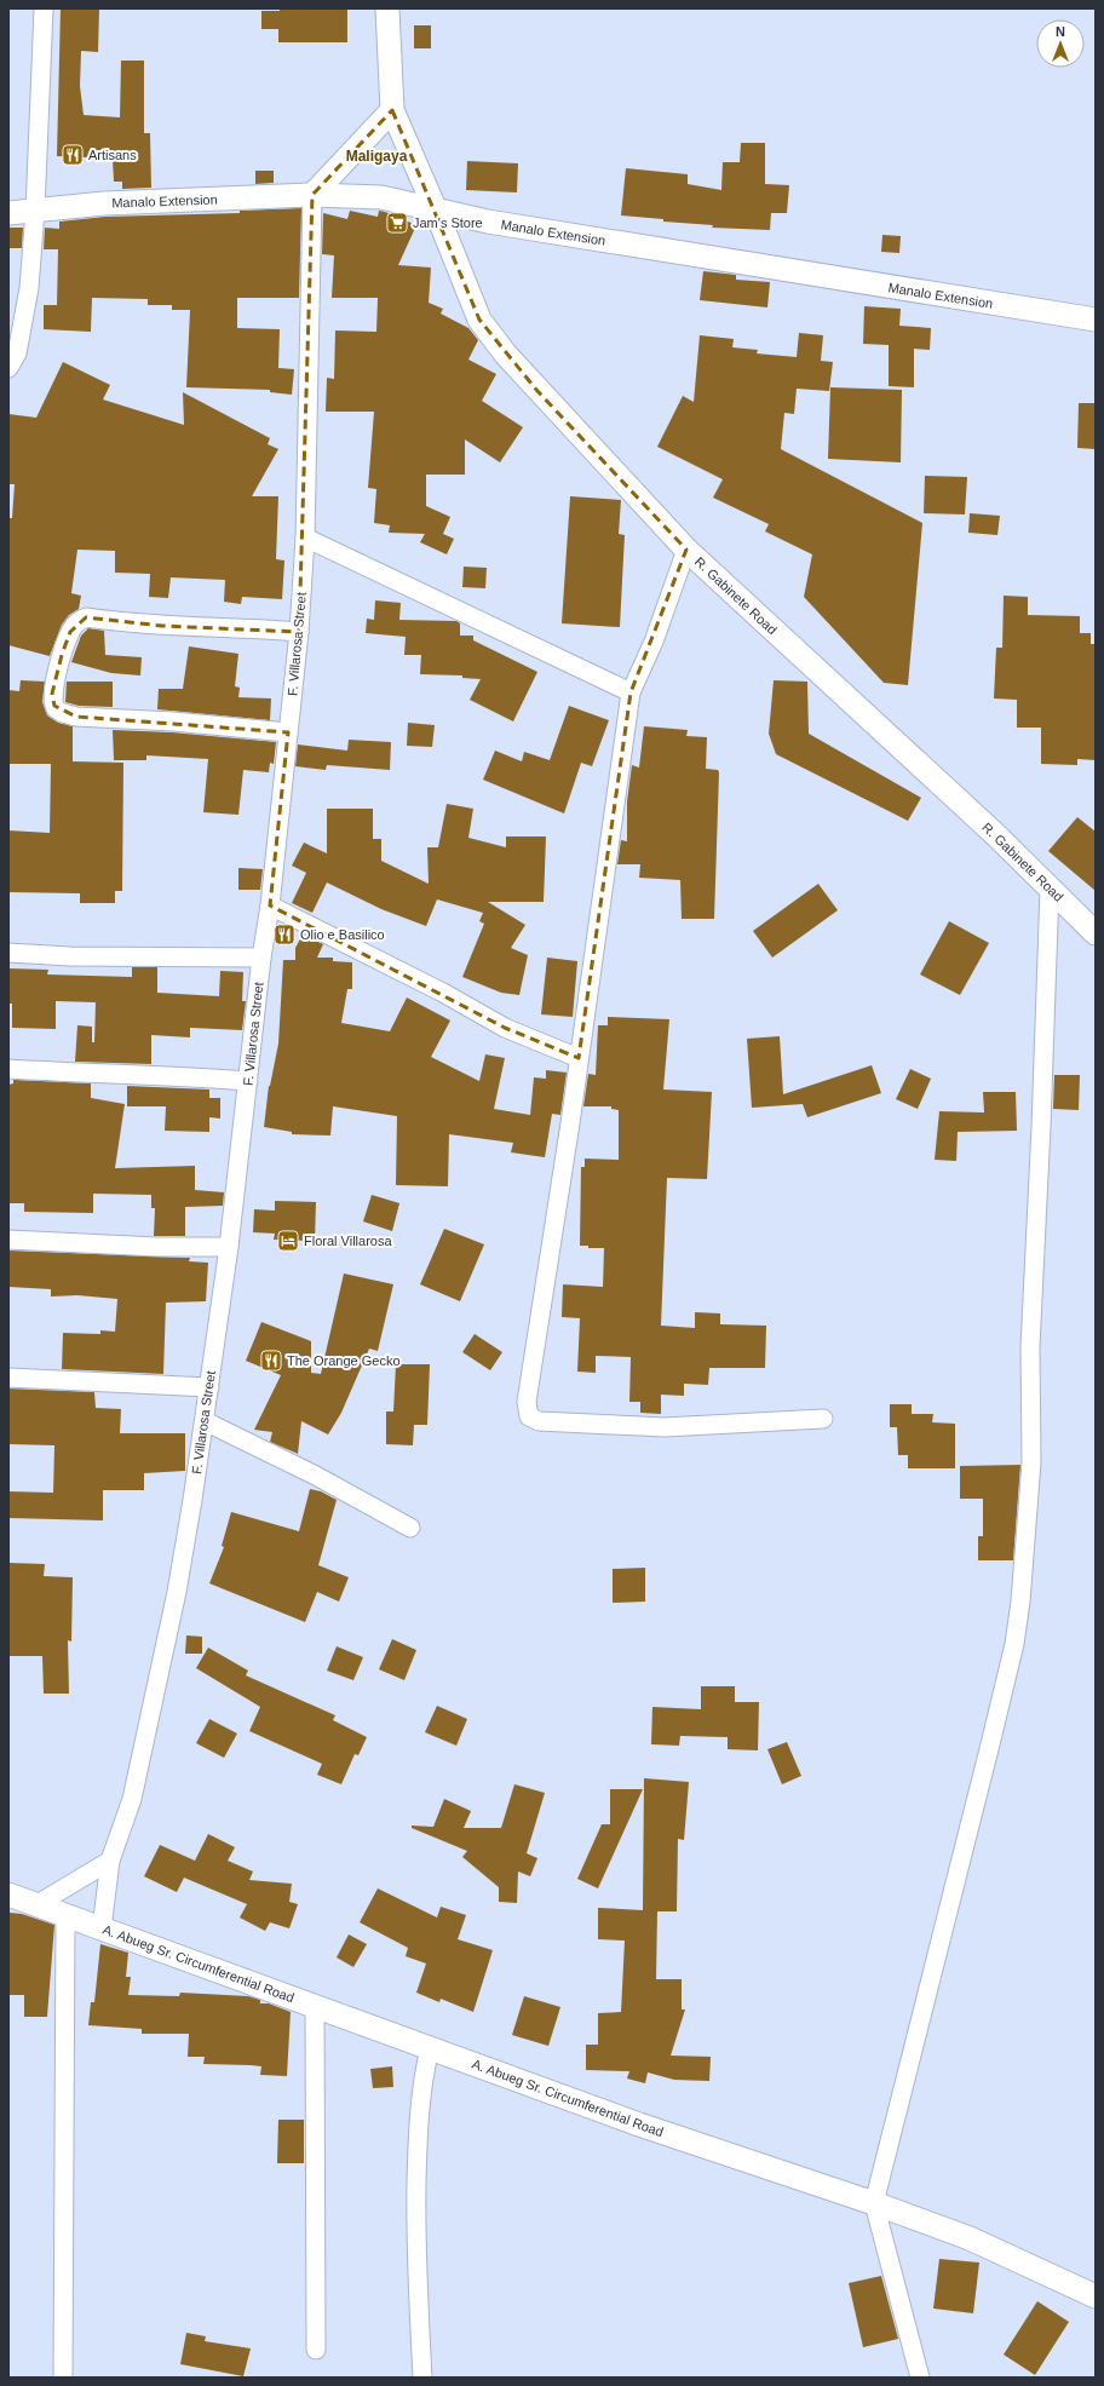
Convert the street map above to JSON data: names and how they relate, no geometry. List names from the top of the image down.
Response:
{
  "streets": {
    "street": [
      "Manalo Extension",
      "R. Gabinete Road",
      "F. Villarosa Street",
      "A. Abueg Sr. Circumferential Road"
    ]
  },
  "crossings": [
    ["Manalo Extension", "R. Gabinete Road"],
    ["Manalo Extension", "F. Villarosa Street"],
    ["F. Villarosa Street", "A. Abueg Sr. Circumferential Road"]
  ],
  "districts": ["Maligaya"],
  "places": {
    "restaurant": ["Artisans", "Olio e Basilico", "The Orange Gecko"],
    "supermarket": ["Jam's Store"],
    "hotel": ["Floral Villarosa"]
  },
  "north": "top"
}
